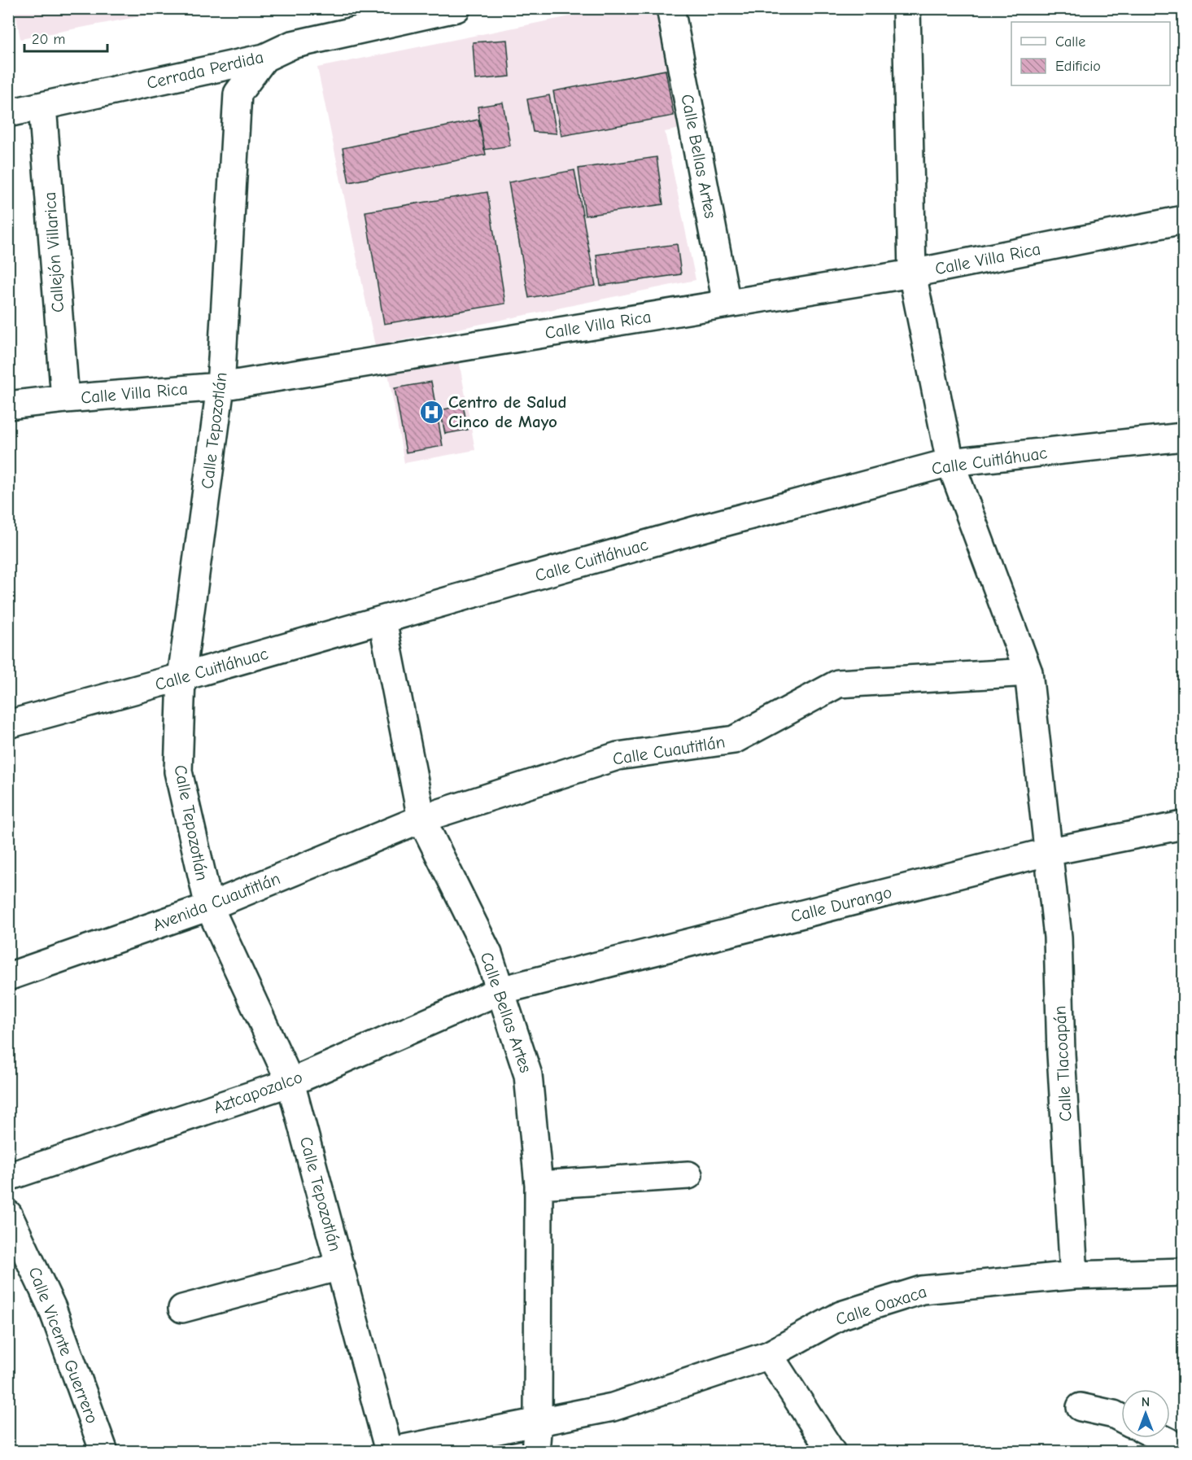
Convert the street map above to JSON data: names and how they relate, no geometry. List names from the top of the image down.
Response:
{
  "streets": {
    "street": [
      "Cerrada Perdida",
      "Calle Bellas Artes",
      "Callejón Villarica",
      "Calle Villa Rica",
      "Calle Tepozotlán",
      "Calle Cuitláhuac",
      "Calle Cuautitlán",
      "Avenida Cuautitlán",
      "Calle Durango",
      "Calle Tlacoapán",
      "Aztcapozalco",
      "Calle Oaxaca",
      "Calle Vicente Guerrero"
    ]
  },
  "crossings": [
    ["Cerrada Perdida", "Callejón Villarica"],
    ["Cerrada Perdida", "Calle Tepozotlán"],
    ["Calle Bellas Artes", "Calle Villa Rica"],
    ["Calle Bellas Artes", "Calle Cuitláhuac"],
    ["Calle Bellas Artes", "Calle Cuautitlán"],
    ["Calle Bellas Artes", "Avenida Cuautitlán"],
    ["Calle Bellas Artes", "Calle Durango"],
    ["Calle Bellas Artes", "Aztcapozalco"],
    ["Calle Bellas Artes", "Calle Oaxaca"],
    ["Callejón Villarica", "Calle Villa Rica"],
    ["Calle Villa Rica", "Calle Tepozotlán"],
    ["Calle Villa Rica", "Calle Tlacoapán"],
    ["Calle Tepozotlán", "Calle Cuitláhuac"],
    ["Calle Tepozotlán", "Avenida Cuautitlán"],
    ["Calle Tepozotlán", "Aztcapozalco"],
    ["Calle Tepozotlán", "Calle Oaxaca"],
    ["Calle Cuitláhuac", "Calle Tlacoapán"],
    ["Calle Cuautitlán", "Avenida Cuautitlán"],
    ["Calle Cuautitlán", "Calle Tlacoapán"],
    ["Calle Durango", "Calle Tlacoapán"],
    ["Calle Durango", "Aztcapozalco"],
    ["Calle Tlacoapán", "Calle Oaxaca"]
  ],
  "places": {
    "hospital": ["Centro de Salud Cinco de Mayo"]
  },
  "legend": ["Calle", "Edificio"],
  "scale_bar": "20 m",
  "north": "top"
}
